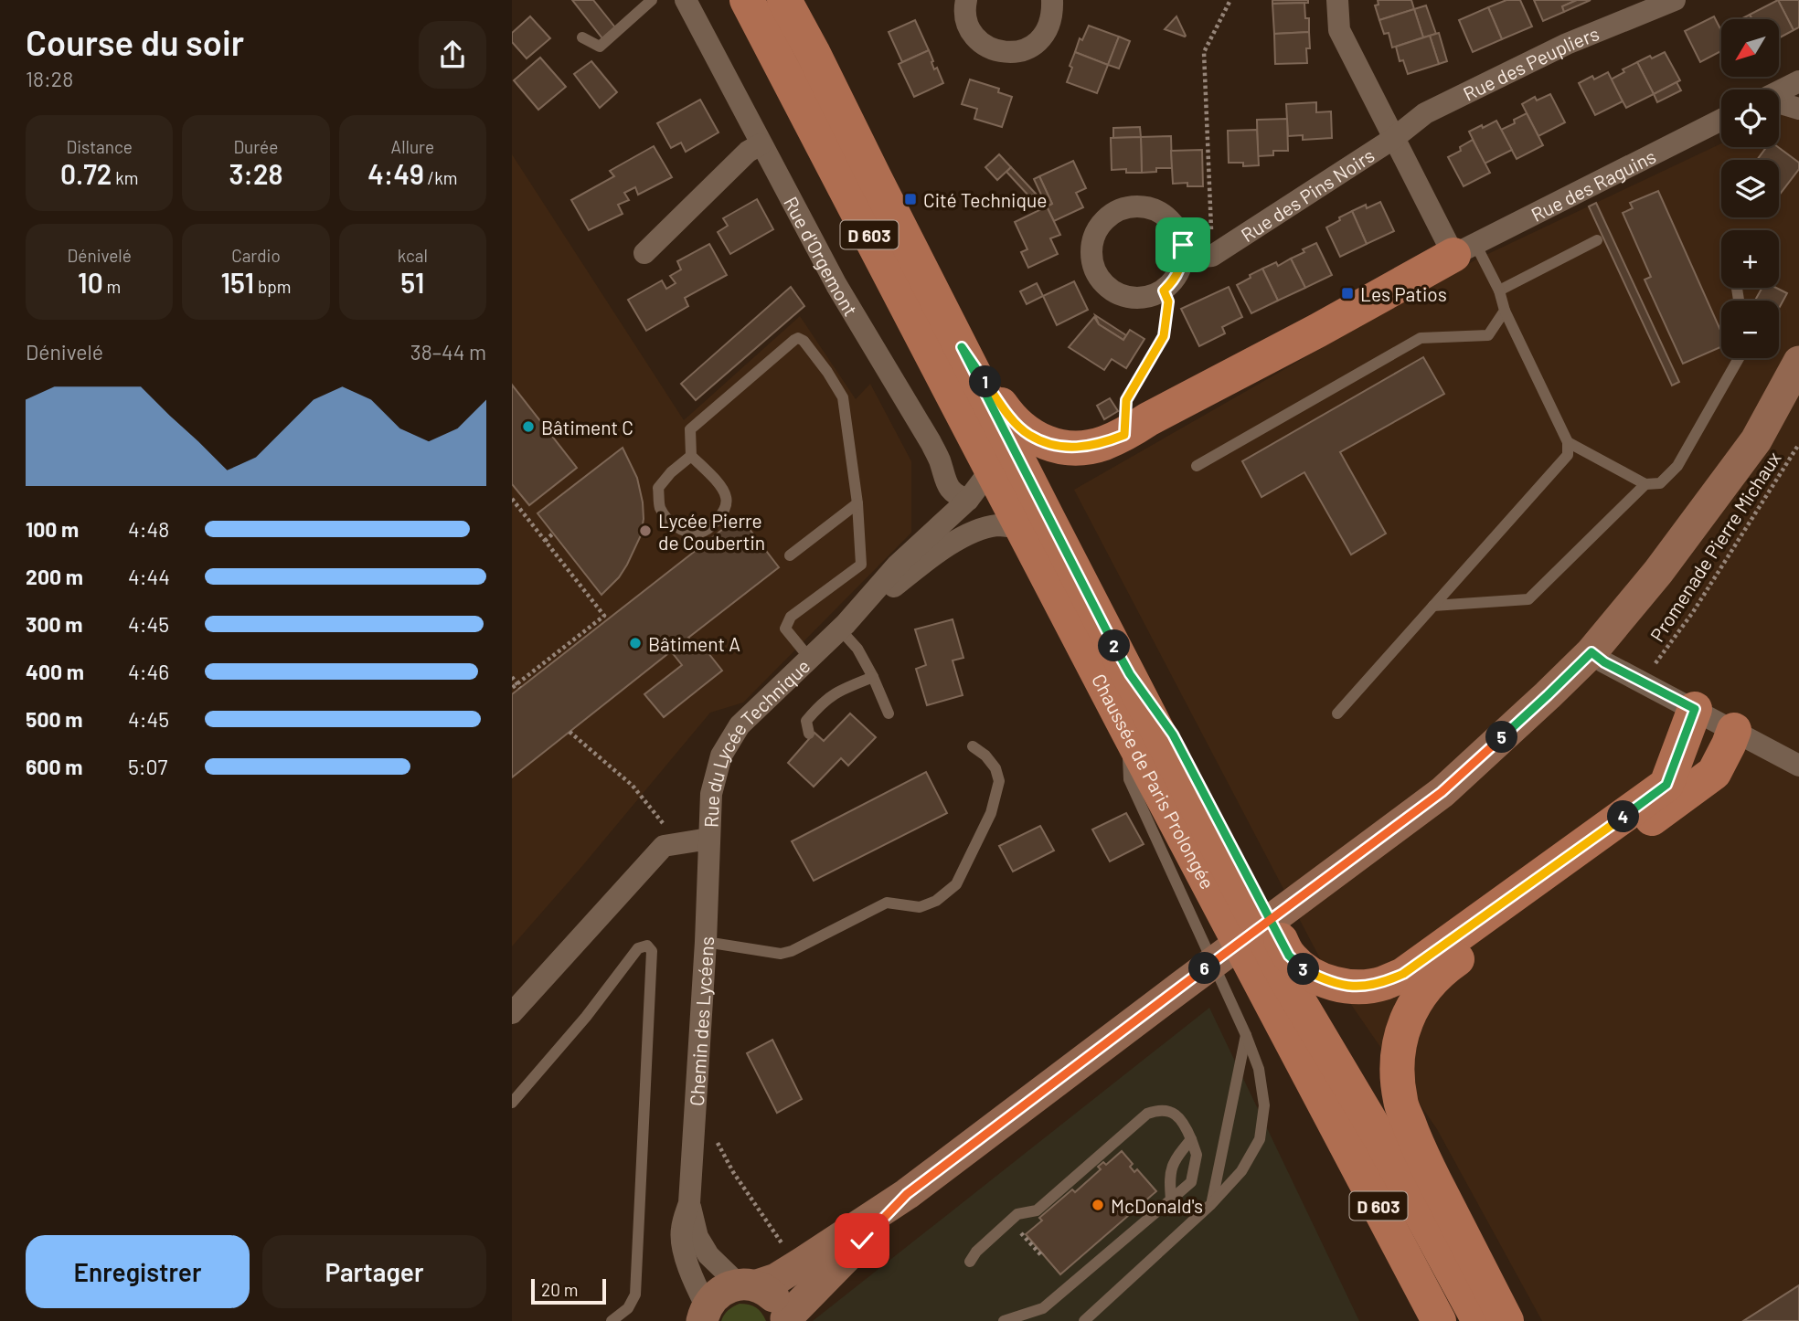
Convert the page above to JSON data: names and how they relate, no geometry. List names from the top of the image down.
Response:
{
  "streets": {
    "main road": ["D 603", "Chaussée de Paris Prolongée"],
    "street": [
      "Rue des Peupliers",
      "Rue des Raguins",
      "Rue des Pins Noirs",
      "Rue d'Orgemont",
      "Rue du Lycée Technique",
      "Chemin des Lycéens"
    ],
    "path": ["Promenade Pierre Michaux"]
  },
  "crossings": [
    ["Rue des Peupliers", "Rue des Pins Noirs"],
    ["D 603", "Rue du Lycée Technique"],
    ["D 603", "Chaussée de Paris Prolongée"],
    ["Rue d'Orgemont", "Rue du Lycée Technique"],
    ["Rue du Lycée Technique", "Chaussée de Paris Prolongée"],
    ["Rue du Lycée Technique", "Chemin des Lycéens"]
  ],
  "places": {
    "transit": ["Cité Technique", "Les Patios"],
    "other": [
      "Bâtiment C",
      "Lycée Pierre de Coubertin",
      "Bâtiment A",
      "McDonald's"
    ]
  },
  "scale_bar": "20 m",
  "north": "bottom left",
  "page": {
    "heading": ["Course du soir", "18:28"],
    "map_buttons": ["+", "−"],
    "stats": [
      ["Distance", "0.72 km"],
      ["Durée", "3:28"],
      ["Allure", "4:49 /km"],
      ["Dénivelé", "10 m"],
      ["Cardio", "151 bpm"],
      ["kcal", "51"]
    ],
    "chart": ["Dénivelé", "38–44 m"],
    "pins": [
      "1",
      "2",
      "5",
      "4",
      "6",
      "3"
    ],
    "list": [
      {
        "name": "100 m",
        "note": "4:48"
      },
      {
        "name": "200 m",
        "note": "4:44"
      },
      {
        "name": "300 m",
        "note": "4:45"
      },
      {
        "name": "400 m",
        "note": "4:46"
      },
      {
        "name": "500 m",
        "note": "4:45"
      },
      {
        "name": "600 m",
        "note": "5:07"
      }
    ],
    "buttons": ["Enregistrer", "Partager"],
    "scale": "20 m"
  }
}
